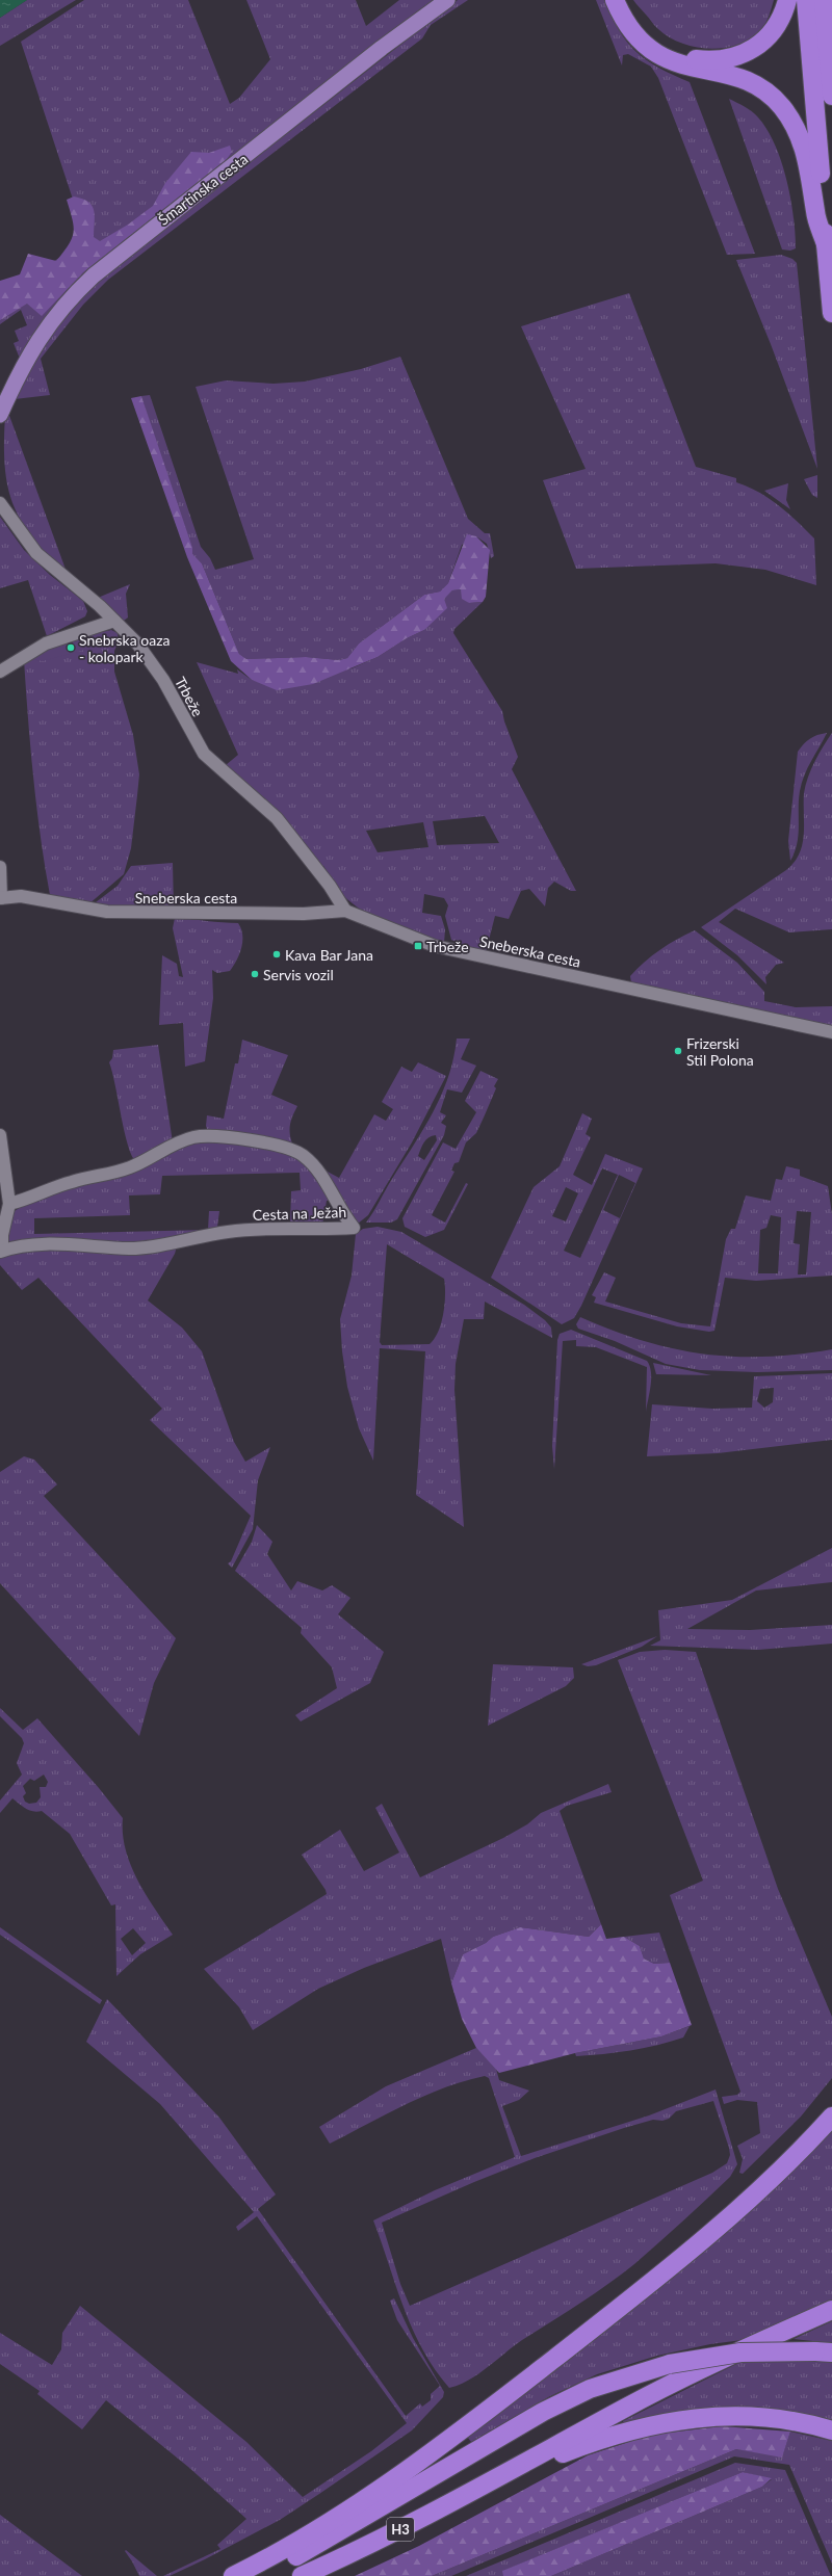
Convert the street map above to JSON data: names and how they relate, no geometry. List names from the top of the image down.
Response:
{
  "streets": {
    "highway": ["H3"],
    "main road": ["Šmartinska cesta"],
    "street": ["Trbeže", "Sneberska cesta", "Cesta na Ježah"]
  },
  "crossings": [
    ["Trbeže", "Sneberska cesta"]
  ],
  "places": {
    "other": [
      "Snebrska oaza - kolopark",
      "Kava Bar Jana",
      "Servis vozil",
      "Frizerski Stil Polona"
    ],
    "transit": ["Trbeže"]
  }
}
